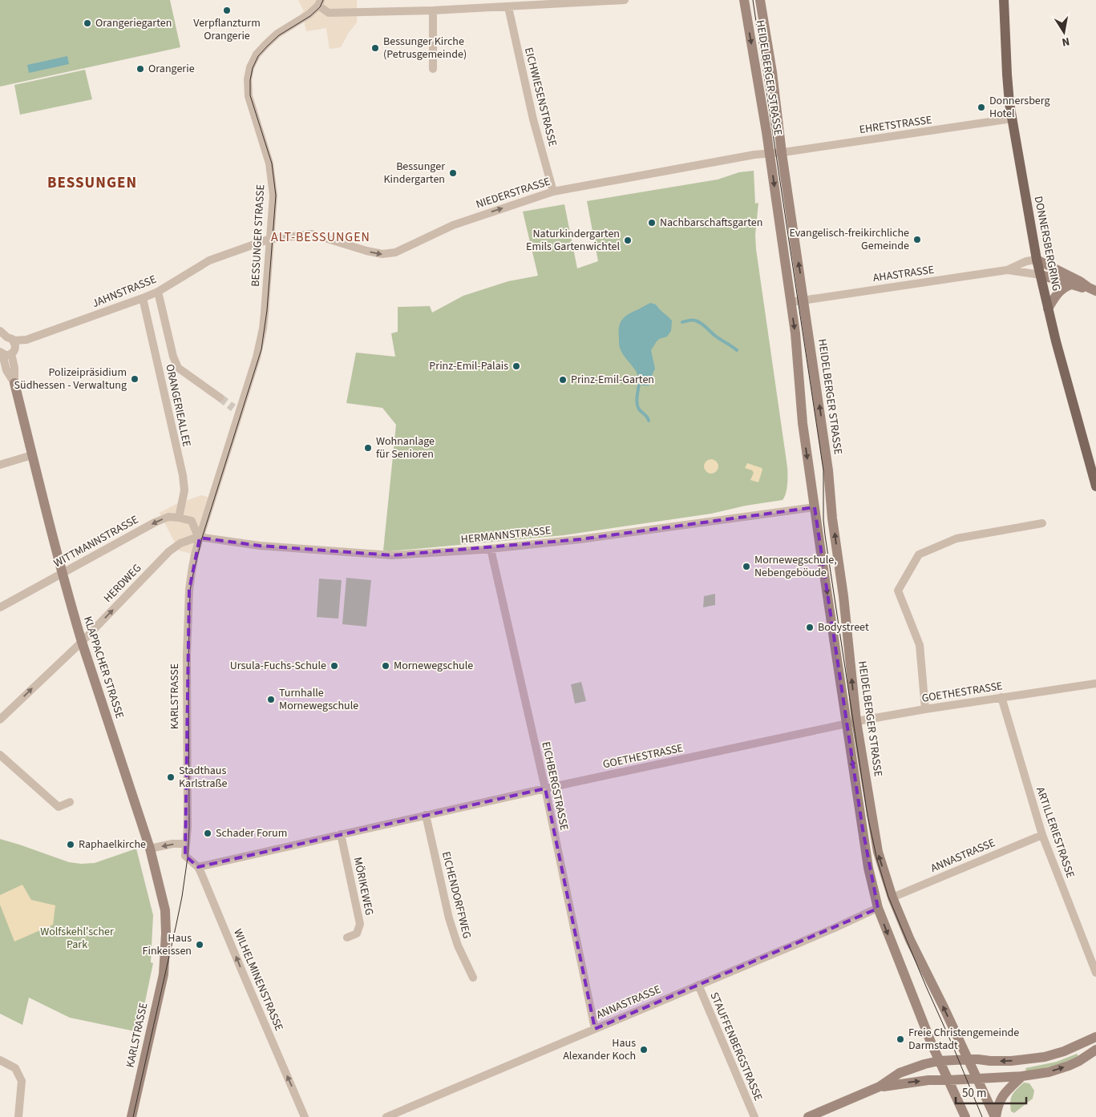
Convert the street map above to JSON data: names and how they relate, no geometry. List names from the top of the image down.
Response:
{
  "streets": {
    "main road": [
      "HEIDELBERGER STRASSE",
      "DONNERSBERGRING",
      "KLAPPACHER STRASSE",
      "KARLSTRASSE"
    ],
    "street": [
      "EICHWIESENSTRASSE",
      "EHRETSTRASSE",
      "NIEDERSTRASSE",
      "BESSUNGER STRASSE",
      "AHASTRASSE",
      "JAHNSTRASSE",
      "ORANGERIEALLEE",
      "HERMANNSTRASSE",
      "WITTMANNSTRASSE",
      "HERDWEG",
      "GOETHESTRASSE",
      "EICHBERGSTRASSE",
      "ARTILLERIESTRASSE",
      "ANNASTRASSE",
      "MÖRIKEWEG",
      "EICHENDORFFWEG",
      "WILHELMINENSTRASSE",
      "STAUFFENBERGSTRASSE"
    ]
  },
  "crossings": [
    ["HEIDELBERGER STRASSE", "EHRETSTRASSE"],
    ["HEIDELBERGER STRASSE", "NIEDERSTRASSE"],
    ["HEIDELBERGER STRASSE", "AHASTRASSE"],
    ["HEIDELBERGER STRASSE", "HERMANNSTRASSE"],
    ["HEIDELBERGER STRASSE", "GOETHESTRASSE"],
    ["HEIDELBERGER STRASSE", "ANNASTRASSE"],
    ["EICHWIESENSTRASSE", "NIEDERSTRASSE"],
    ["EICHWIESENSTRASSE", "BESSUNGER STRASSE"],
    ["EHRETSTRASSE", "NIEDERSTRASSE"],
    ["EHRETSTRASSE", "DONNERSBERGRING"],
    ["NIEDERSTRASSE", "BESSUNGER STRASSE"],
    ["NIEDERSTRASSE", "JAHNSTRASSE"],
    ["BESSUNGER STRASSE", "JAHNSTRASSE"],
    ["BESSUNGER STRASSE", "HERMANNSTRASSE"],
    ["BESSUNGER STRASSE", "HERDWEG"],
    ["BESSUNGER STRASSE", "KARLSTRASSE"],
    ["DONNERSBERGRING", "AHASTRASSE"],
    ["JAHNSTRASSE", "ORANGERIEALLEE"],
    ["JAHNSTRASSE", "KLAPPACHER STRASSE"],
    ["ORANGERIEALLEE", "WITTMANNSTRASSE"],
    ["HERMANNSTRASSE", "HERDWEG"],
    ["HERMANNSTRASSE", "KARLSTRASSE"],
    ["HERMANNSTRASSE", "EICHBERGSTRASSE"],
    ["WITTMANNSTRASSE", "KLAPPACHER STRASSE"],
    ["HERDWEG", "KLAPPACHER STRASSE"],
    ["HERDWEG", "KARLSTRASSE"],
    ["KLAPPACHER STRASSE", "KARLSTRASSE"],
    ["GOETHESTRASSE", "EICHBERGSTRASSE"],
    ["GOETHESTRASSE", "ARTILLERIESTRASSE"],
    ["GOETHESTRASSE", "MÖRIKEWEG"],
    ["GOETHESTRASSE", "EICHENDORFFWEG"],
    ["GOETHESTRASSE", "WILHELMINENSTRASSE"],
    ["KARLSTRASSE", "WILHELMINENSTRASSE"],
    ["EICHBERGSTRASSE", "ANNASTRASSE"],
    ["ARTILLERIESTRASSE", "ANNASTRASSE"],
    ["ANNASTRASSE", "STAUFFENBERGSTRASSE"]
  ],
  "one_way": [
    "NIEDERSTRASSE",
    "WITTMANNSTRASSE",
    "HERDWEG",
    "WILHELMINENSTRASSE"
  ],
  "districts": ["BESSUNGEN", "ALT-BESSUNGEN"],
  "parks": ["Wolfskehl'scher Park"],
  "places": [
    "Verpflanzturm Orangerie",
    "Orangeriegarten",
    "Bessunger Kirche (Petrusgemeinde)",
    "Orangerie",
    "Donnersberg Hotel",
    "Bessunger Kindergarten",
    "Nachbarschaftsgarten",
    "Evangelisch-freikirchliche Gemeinde",
    "Naturkindergarten Emils Gartenwichtel",
    "Prinz-Emil-Palais",
    "Polizeipräsidium Südhessen - Verwaltung",
    "Prinz-Emil-Garten",
    "Wohnanlage für Senioren",
    "Mornewegschule, Nebengeböude",
    "Bodystreet",
    "Ursula-Fuchs-Schule",
    "Mornewegschule",
    "Turnhalle Mornewegschule",
    "Stadthaus Karlstraße",
    "Schader Forum",
    "Raphaelkirche",
    "Haus Finkeissen",
    "Freie Christengemeinde Darmstadt",
    "Haus Alexander Koch"
  ],
  "scale_bar": "50 m",
  "north": "bottom"
}
